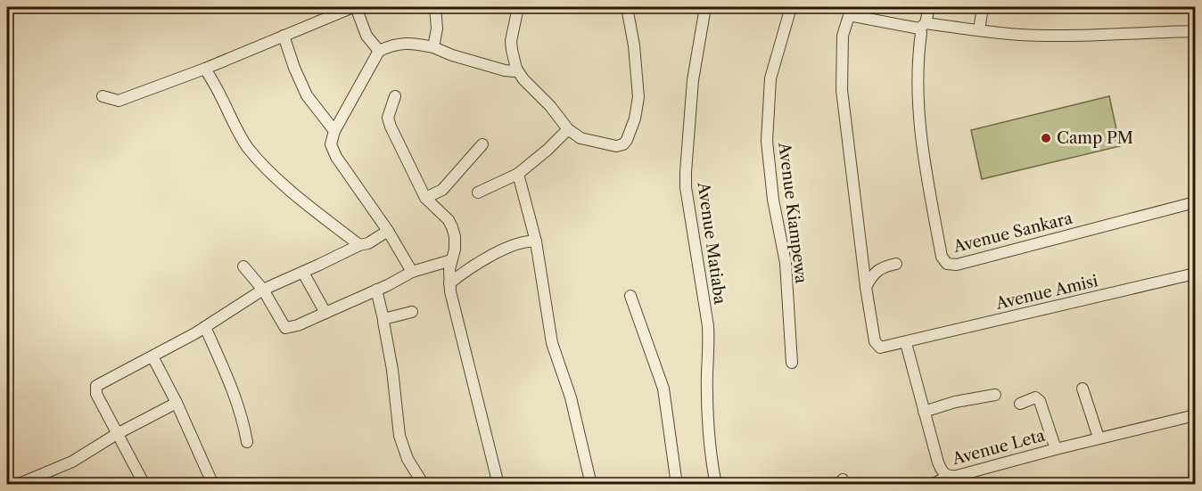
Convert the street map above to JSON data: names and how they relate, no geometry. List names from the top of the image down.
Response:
{
  "streets": {
    "street": [
      "Avenue Kiampewa",
      "Avenue Sankara",
      "Avenue Matiaba",
      "Avenue Amisi",
      "Avenue Leta"
    ]
  },
  "crossings": [
    ["Avenue Amisi", "Avenue Leta"]
  ],
  "places": ["Camp PM"]
}
